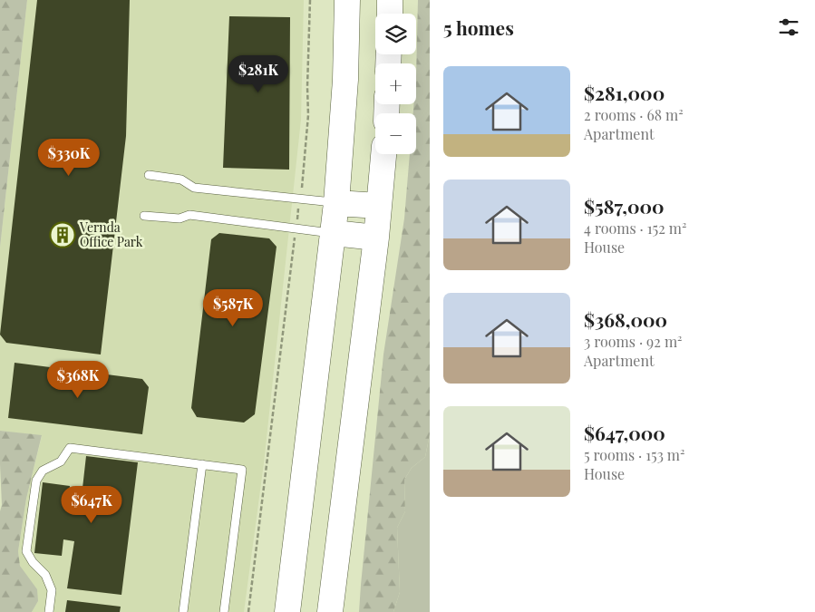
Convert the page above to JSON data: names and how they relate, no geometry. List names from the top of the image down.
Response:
{
  "places": {
    "building": ["Vernda Office Park"]
  },
  "page": {
    "heading": "5 homes",
    "map_buttons": ["+", "−"],
    "list": [
      {
        "name": "$281,000",
        "note": "2 rooms · 68 m² · Apartment"
      },
      {
        "name": "$587,000",
        "note": "4 rooms · 152 m² · House"
      },
      {
        "name": "$368,000",
        "note": "3 rooms · 92 m² · Apartment"
      },
      {
        "name": "$647,000",
        "note": "5 rooms · 153 m² · House"
      }
    ],
    "price": [
      "$281K",
      "$330K",
      "$587K",
      "$368K",
      "$647K"
    ]
  }
}
